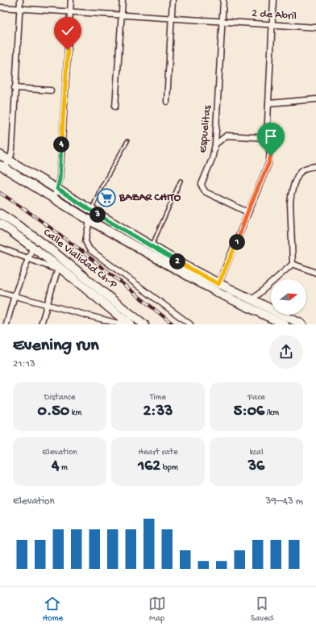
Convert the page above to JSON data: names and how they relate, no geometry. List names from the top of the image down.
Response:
{
  "streets": {
    "main road": ["Calle Vialidad Ch-P"],
    "street": ["2 de Abril", "Espuelitas"]
  },
  "crossings": [
    ["2 de Abril", "Espuelitas"]
  ],
  "places": {
    "supermarket": ["BAZAR CHITO"]
  },
  "north": "right",
  "page": {
    "pins": [
      "4",
      "3",
      "1",
      "2"
    ],
    "heading": ["Evening run", "21:13"],
    "stats": [
      ["Distance", "0.50 km"],
      ["Time", "2:33"],
      ["Pace", "5:06 /km"],
      ["Elevation", "4 m"],
      ["Heart rate", "162 bpm"],
      ["kcal", "36"]
    ],
    "chart": ["Elevation", "39–43 m"],
    "tabs": ["Home", "Map", "Saved"]
  }
}
